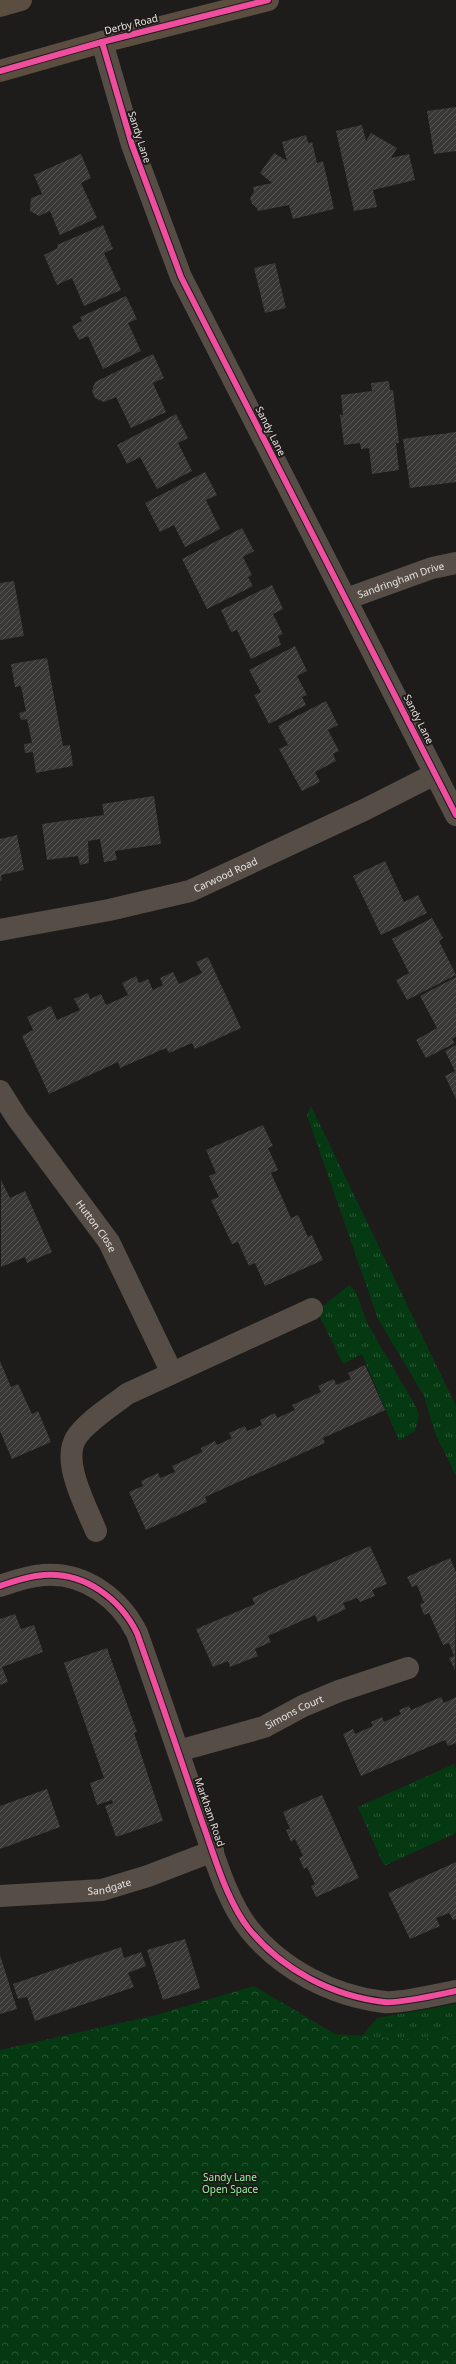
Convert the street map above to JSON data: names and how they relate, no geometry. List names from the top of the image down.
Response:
{
  "streets": {
    "highway": ["Derby Road"],
    "street": [
      "Sandy Lane",
      "Sandringham Drive",
      "Carwood Road",
      "Hutton Close",
      "Simons Court",
      "Markham Road",
      "Sandgate"
    ]
  },
  "crossings": [
    ["Derby Road", "Sandy Lane"],
    ["Sandy Lane", "Sandringham Drive"],
    ["Sandy Lane", "Carwood Road"],
    ["Simons Court", "Markham Road"],
    ["Markham Road", "Sandgate"]
  ],
  "parks": ["Sandy Lane Open Space"]
}
